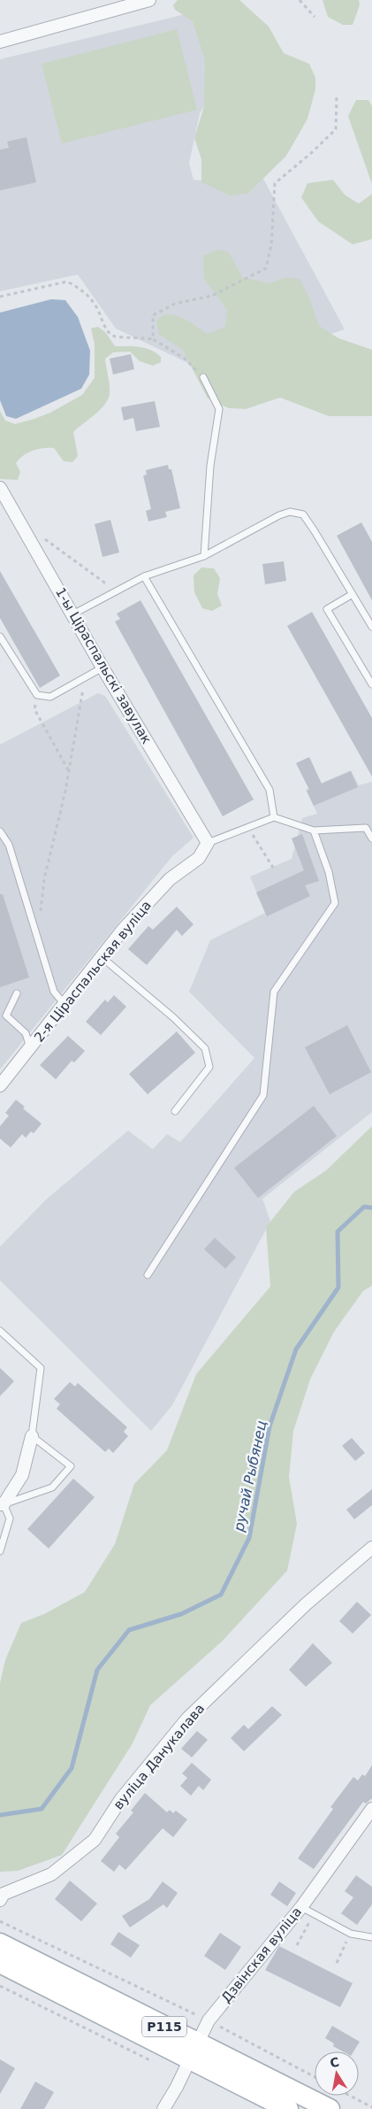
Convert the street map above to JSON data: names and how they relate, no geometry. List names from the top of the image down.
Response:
{
  "streets": {
    "main road": ["Р115"],
    "street": [
      "1-ы Ціраспальскі завулак",
      "2-я Ціраспальская вуліца",
      "вуліца Данукалава",
      "Дзвінская вуліца"
    ]
  },
  "crossings": [
    ["1-ы Ціраспальскі завулак", "2-я Ціраспальская вуліца"],
    ["Дзвінская вуліца", "Р115"]
  ],
  "water": ["ручай Рыбянец"],
  "north": "top"
}
